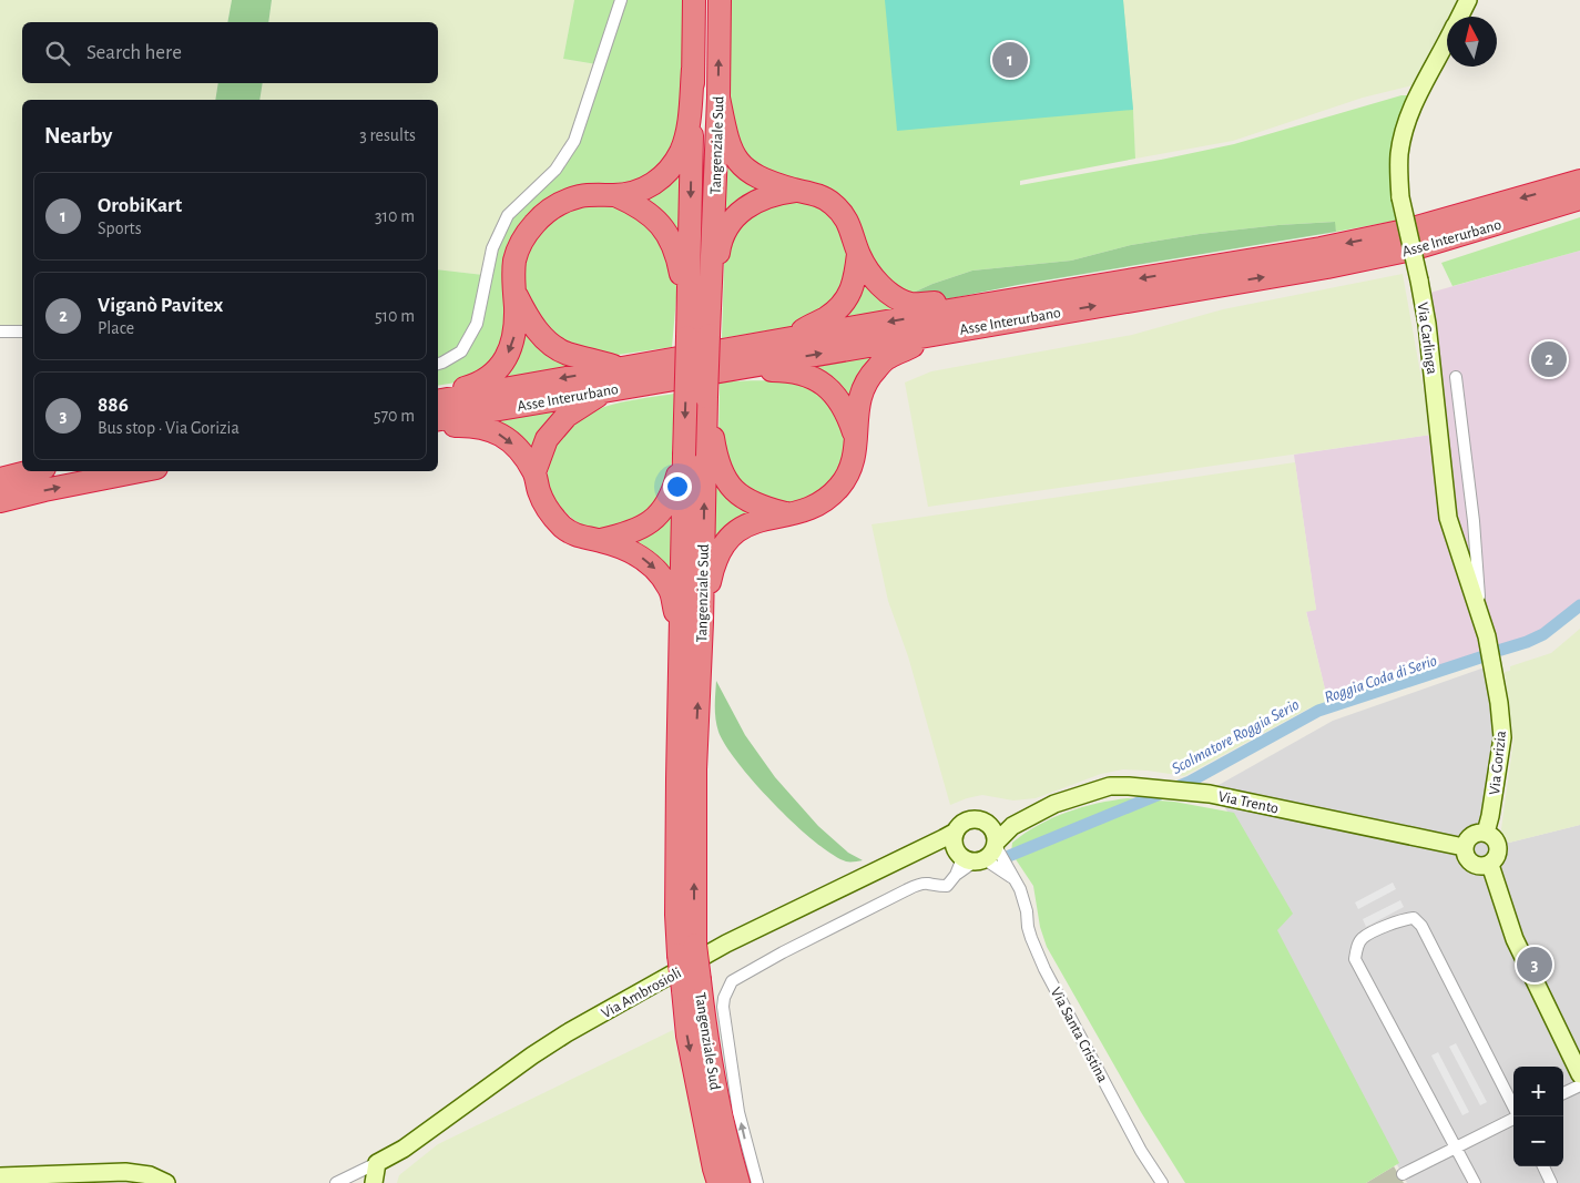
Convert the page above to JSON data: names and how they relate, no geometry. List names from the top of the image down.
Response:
{
  "streets": {
    "highway": ["Tangenziale Sud", "Asse Interurbano"],
    "street": [
      "Via Carlinga",
      "Via Gorizia",
      "Via Trento",
      "Via Ambrosioli",
      "Via Santa Cristina"
    ]
  },
  "crossings": [
    ["Via Carlinga", "Via Gorizia"],
    ["Via Gorizia", "Via Trento"],
    ["Via Trento", "Via Ambrosioli"],
    ["Via Trento", "Via Santa Cristina"],
    ["Via Ambrosioli", "Via Santa Cristina"]
  ],
  "water": ["Roggia Coda di Serio", "Scolmatore Roggia Serio"],
  "north": "top",
  "page": {
    "search": "Search here",
    "pins": ["1", "2", "3"],
    "heading": ["Nearby", "3 results"],
    "list": [
      {
        "mark": "1",
        "name": "OrobiKart",
        "note": "Sports",
        "value": "310 m"
      },
      {
        "mark": "2",
        "name": "Viganò Pavitex",
        "note": "Place",
        "value": "510 m"
      },
      {
        "mark": "3",
        "name": "886",
        "note": "Bus stop · Via Gorizia",
        "value": "570 m"
      }
    ],
    "map_buttons": ["+", "−"]
  }
}
